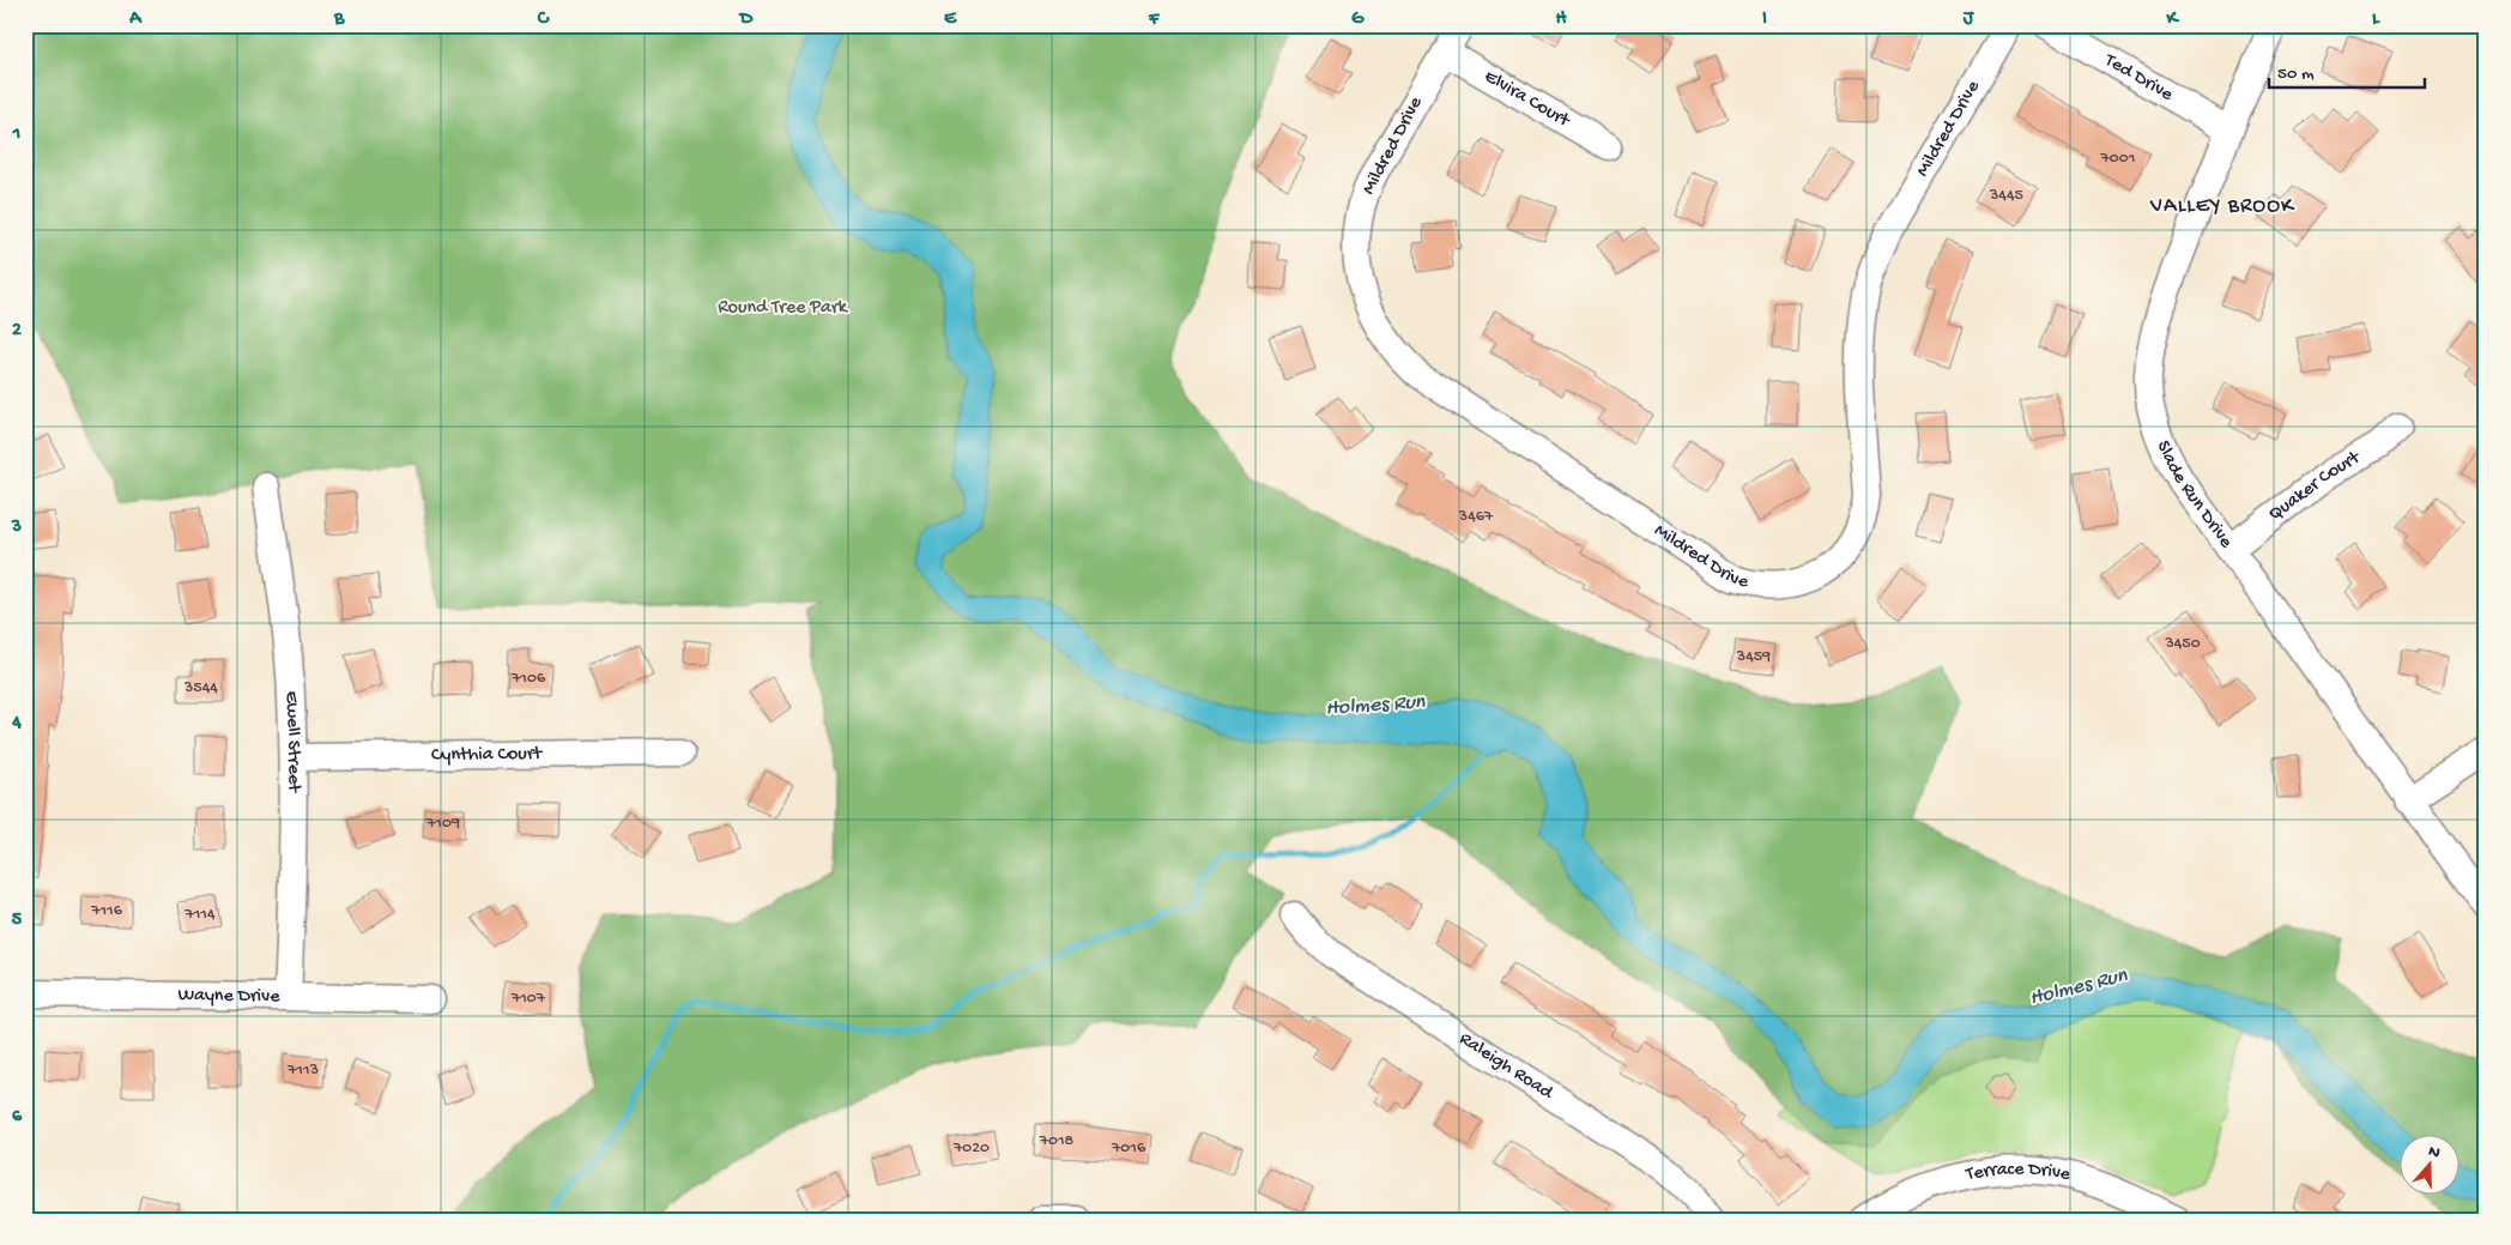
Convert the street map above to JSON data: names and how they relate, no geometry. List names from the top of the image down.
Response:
{
  "streets": {
    "street": [
      "Ted Drive",
      "Elvira Court",
      "Mildred Drive",
      "Quaker Court",
      "Slade Run Drive",
      "Ewell Street",
      "Cynthia Court",
      "Wayne Drive",
      "Raleigh Road",
      "Terrace Drive"
    ]
  },
  "crossings": [
    ["Ted Drive", "Slade Run Drive"],
    ["Elvira Court", "Mildred Drive"],
    ["Quaker Court", "Slade Run Drive"],
    ["Ewell Street", "Cynthia Court"],
    ["Ewell Street", "Wayne Drive"]
  ],
  "districts": ["VALLEY BROOK"],
  "water": ["Holmes Run"],
  "parks": ["Round Tree Park"],
  "house_numbers": [
    "7001",
    "3445",
    "3467",
    "3450",
    "3459",
    "7106",
    "3544",
    "7109",
    "7116",
    "7114",
    "7107",
    "7113",
    "7018",
    "7020",
    "7016"
  ],
  "scale_bar": "50 m",
  "north": "top",
  "grid": {
    "columns": [
      "A",
      "B",
      "C",
      "D",
      "E",
      "F",
      "G",
      "H",
      "I",
      "J",
      "K",
      "L"
    ],
    "rows": [
      "1",
      "2",
      "3",
      "4",
      "5",
      "6"
    ]
  }
}
